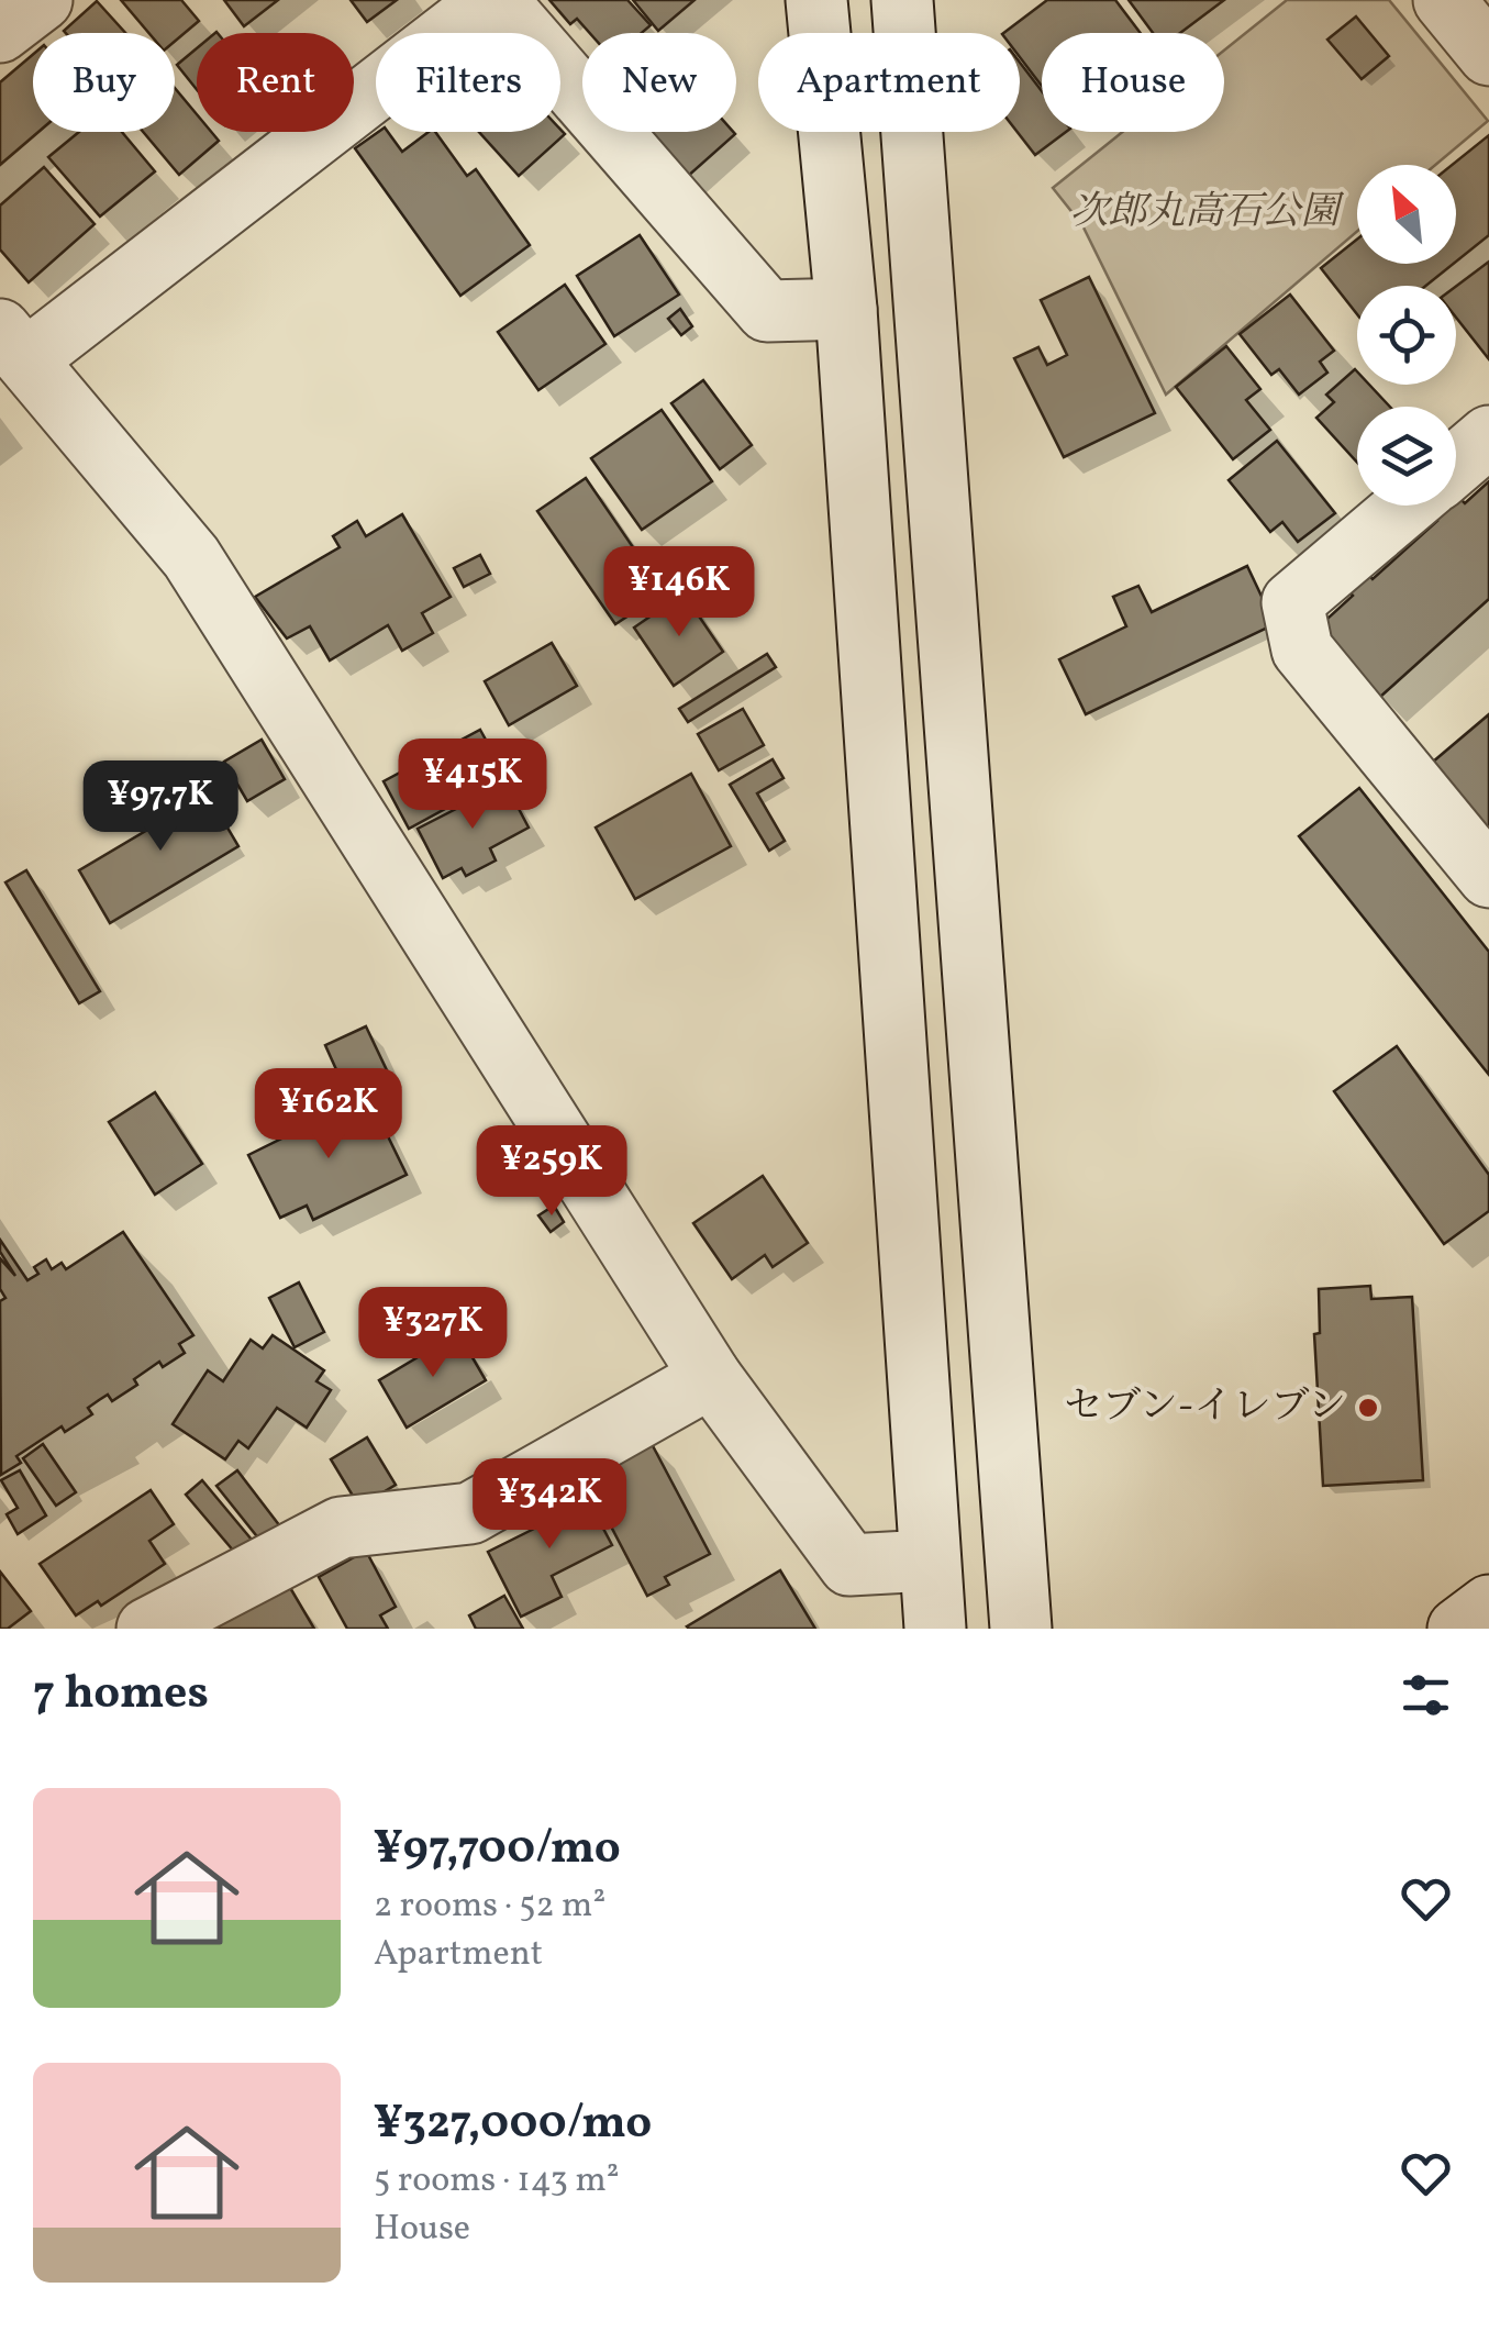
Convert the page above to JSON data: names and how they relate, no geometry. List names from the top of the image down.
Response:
{
  "parks": ["次郎丸高石公園"],
  "places": ["セブン-イレブン"],
  "north": "top left",
  "page": {
    "chip": [
      "Buy",
      "Rent",
      "Filters",
      "New",
      "Apartment",
      "House"
    ],
    "price": [
      "¥146K",
      "¥415K",
      "¥97.7K",
      "¥162K",
      "¥259K",
      "¥327K",
      "¥342K"
    ],
    "heading": "7 homes",
    "list": [
      {
        "name": "¥97,700/mo",
        "note": "2 rooms · 52 m² · Apartment"
      },
      {
        "name": "¥327,000/mo",
        "note": "5 rooms · 143 m² · House"
      }
    ]
  }
}
